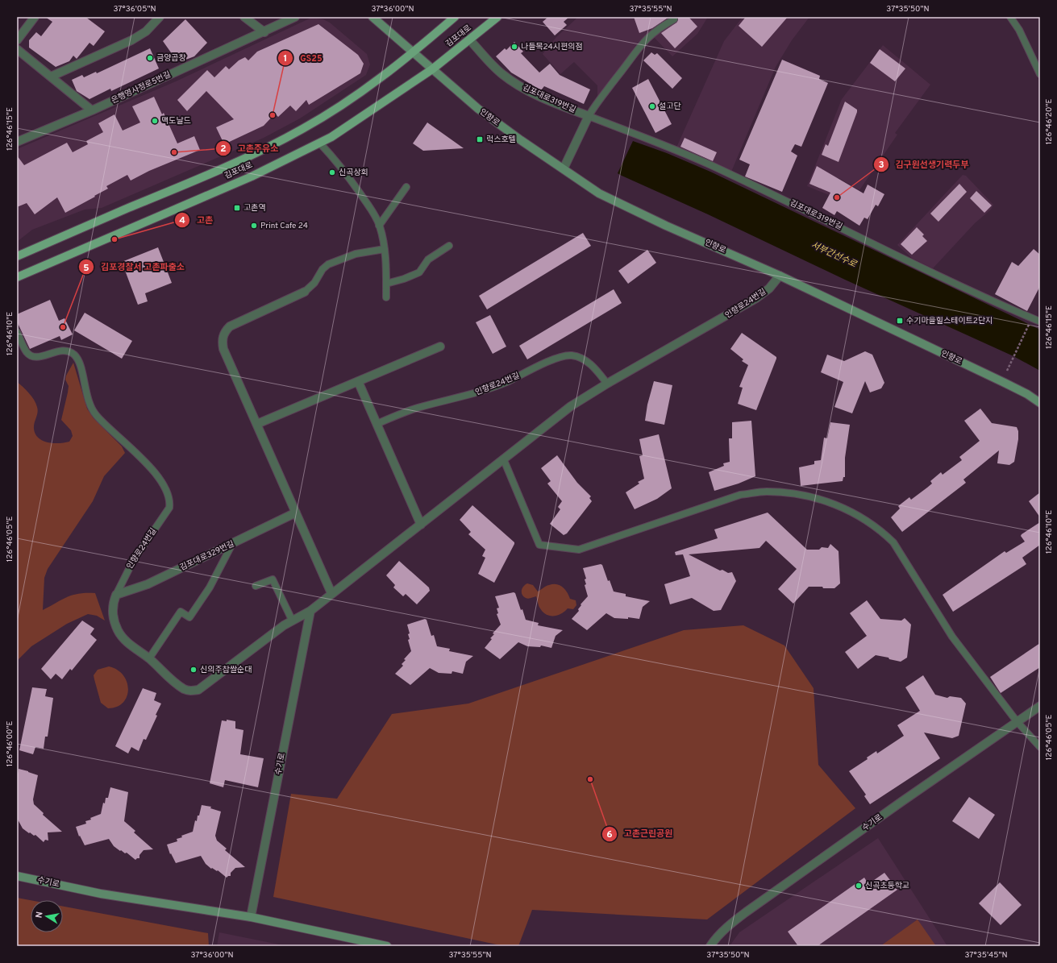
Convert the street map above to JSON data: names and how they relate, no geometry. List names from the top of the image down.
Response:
{
  "streets": {
    "main road": ["김포대로"],
    "street": [
      "은행영사정로5번길",
      "김포대로319번길",
      "인향로",
      "인향로24번길",
      "김포대로329번길",
      "수기로"
    ]
  },
  "crossings": [
    ["김포대로", "김포대로319번길"],
    ["김포대로", "인향로"],
    ["인향로", "인향로24번길"],
    ["인향로24번길", "김포대로329번길"],
    ["인향로24번길", "수기로"]
  ],
  "water": ["서부간선수로"],
  "places": {
    "other": [
      "나들목24시편의점",
      "금양곱창",
      "설고단",
      "GS25",
      "맥도날드",
      "고촌주유소",
      "신곡상회",
      "김구원선생기력두부",
      "Print Cafe 24",
      "고촌",
      "김포경찰서 고촌파출소",
      "신의주찹쌀순대",
      "고촌근린공원",
      "신곡초등학교"
    ],
    "transit": ["럭스호텔", "고촌역", "수기마을힐스테이트2단지"]
  },
  "north": "left",
  "coordinates": [
    "37°36'05\"N",
    "37°36'00\"N",
    "37°35'55\"N",
    "37°35'50\"N",
    "126°46'20\"E",
    "126°46'15\"E",
    "126°46'10\"E",
    "126°46'05\"E",
    "126°46'00\"E",
    "37°35'45\"N"
  ]
}
